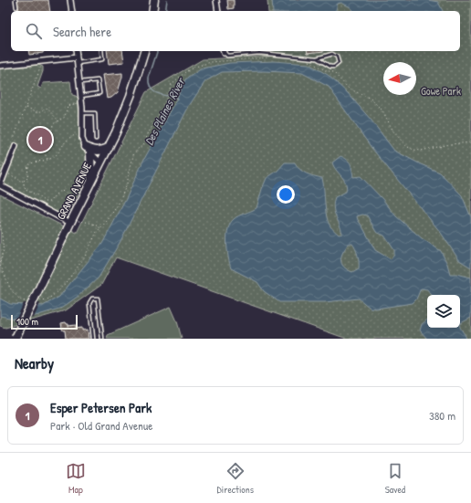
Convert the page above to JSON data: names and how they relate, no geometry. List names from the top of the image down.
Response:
{
  "streets": {
    "main road": ["GRAND AVENUE"]
  },
  "water": ["Des Plaines River"],
  "parks": ["Gowe Park"],
  "scale_bar": "100 m",
  "north": "left",
  "page": {
    "search": "Search here",
    "pins": "1",
    "scale": "100 m",
    "heading": "Nearby",
    "list": [
      {
        "mark": "1",
        "name": "Esper Petersen Park",
        "note": "Park · Old Grand Avenue",
        "value": "380 m"
      }
    ],
    "nav": ["Map", "Directions", "Saved"]
  }
}
